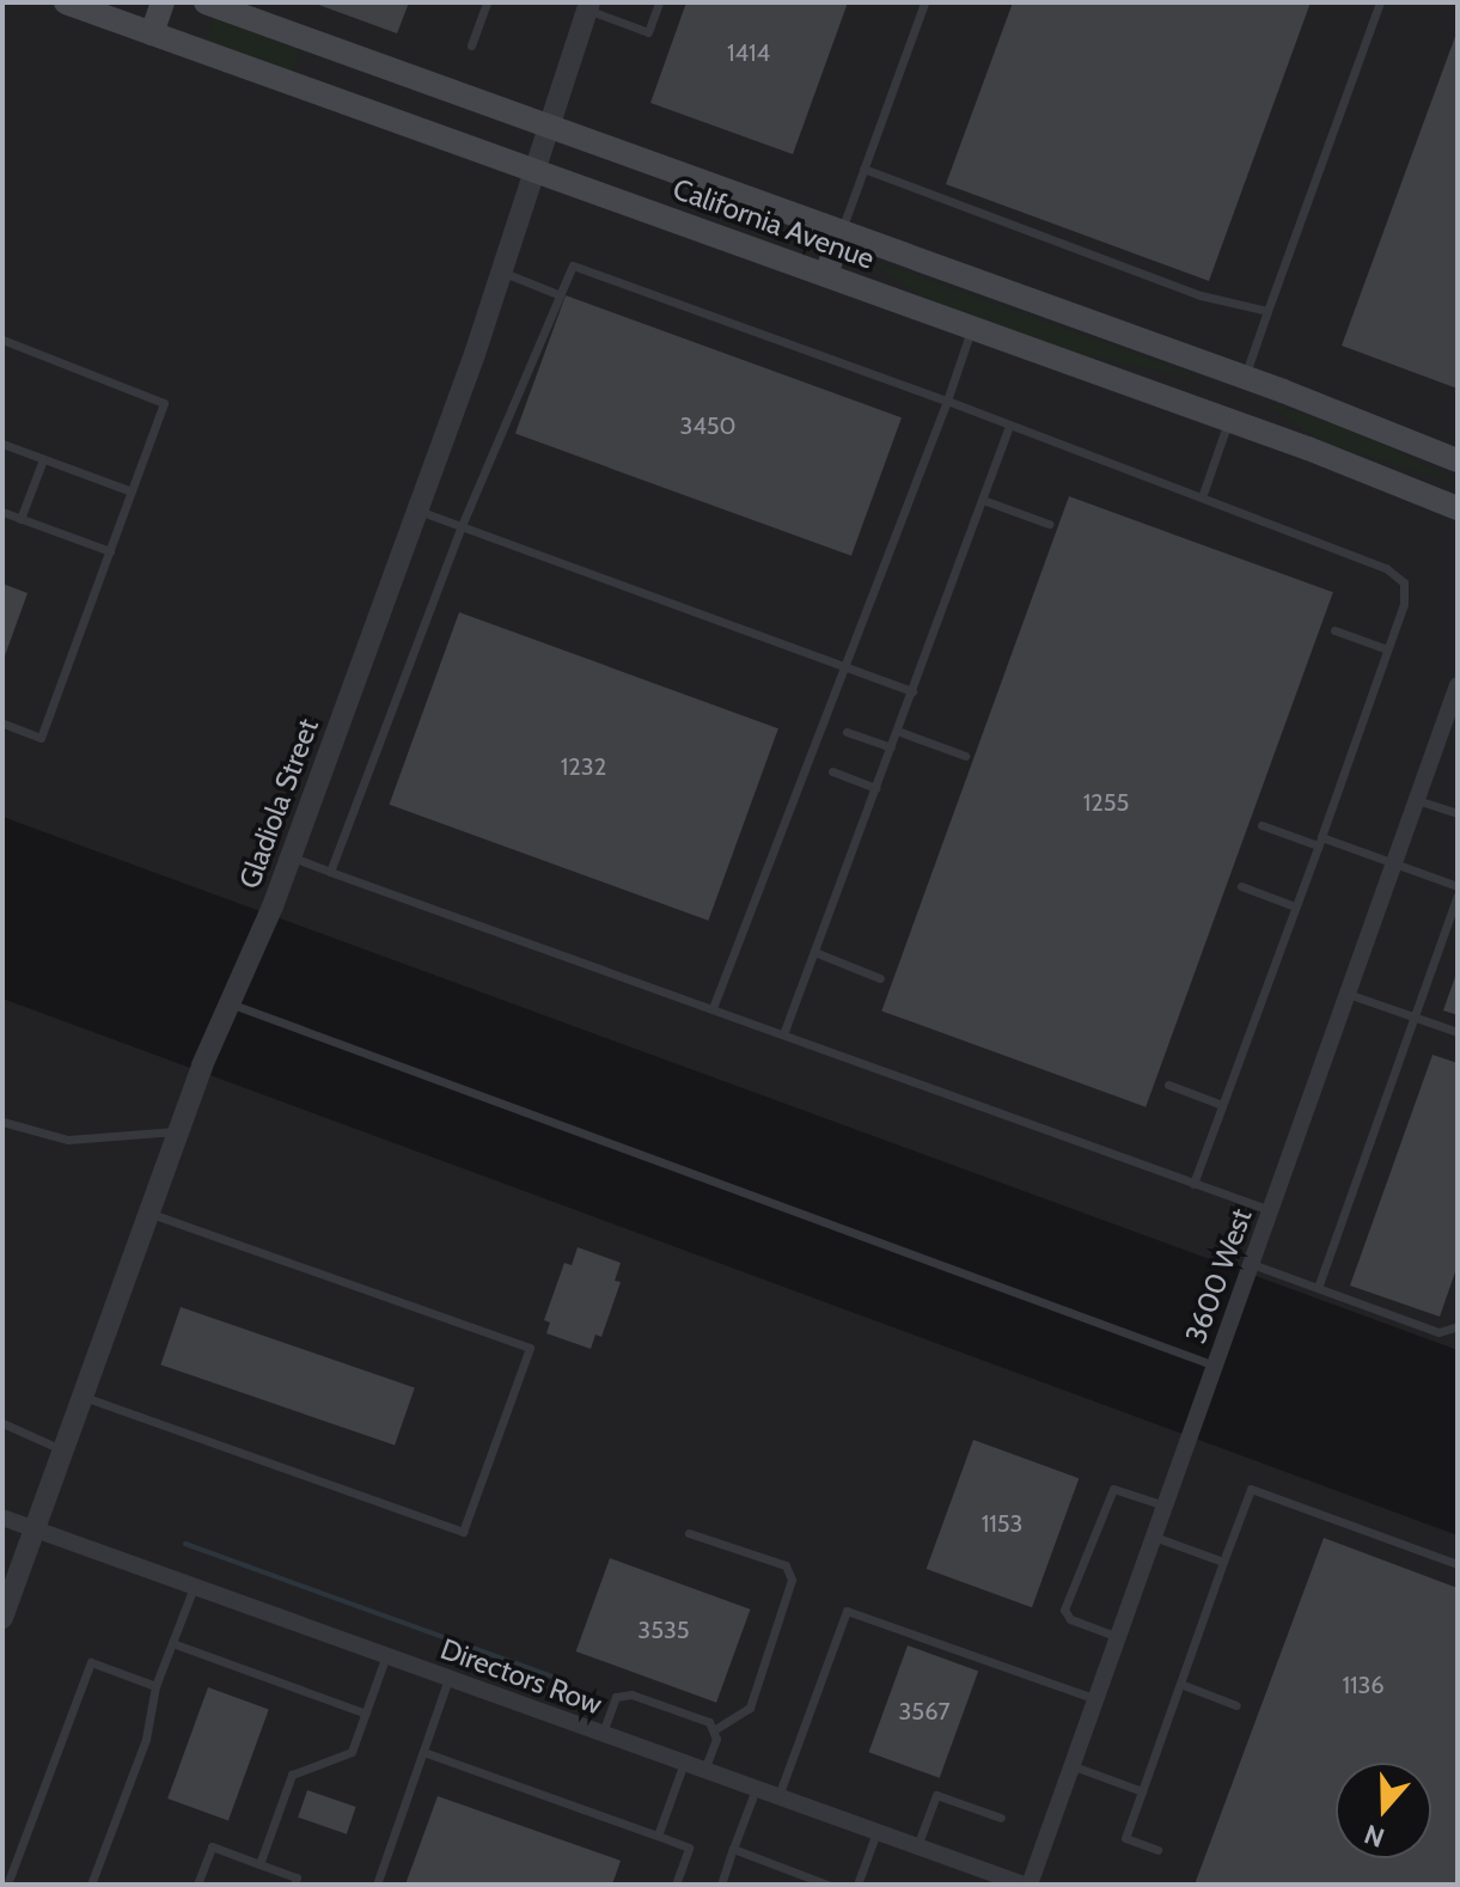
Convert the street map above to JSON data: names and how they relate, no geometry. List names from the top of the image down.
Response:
{
  "streets": {
    "main road": ["California Avenue"],
    "street": ["Gladiola Street", "3600 West", "Directors Row"]
  },
  "crossings": [
    ["California Avenue", "Gladiola Street"],
    ["Gladiola Street", "Directors Row"],
    ["3600 West", "Directors Row"]
  ],
  "house_numbers": [
    "1414",
    "3450",
    "1232",
    "1255",
    "1153",
    "3535",
    "1136",
    "3567"
  ],
  "north": "bottom"
}
